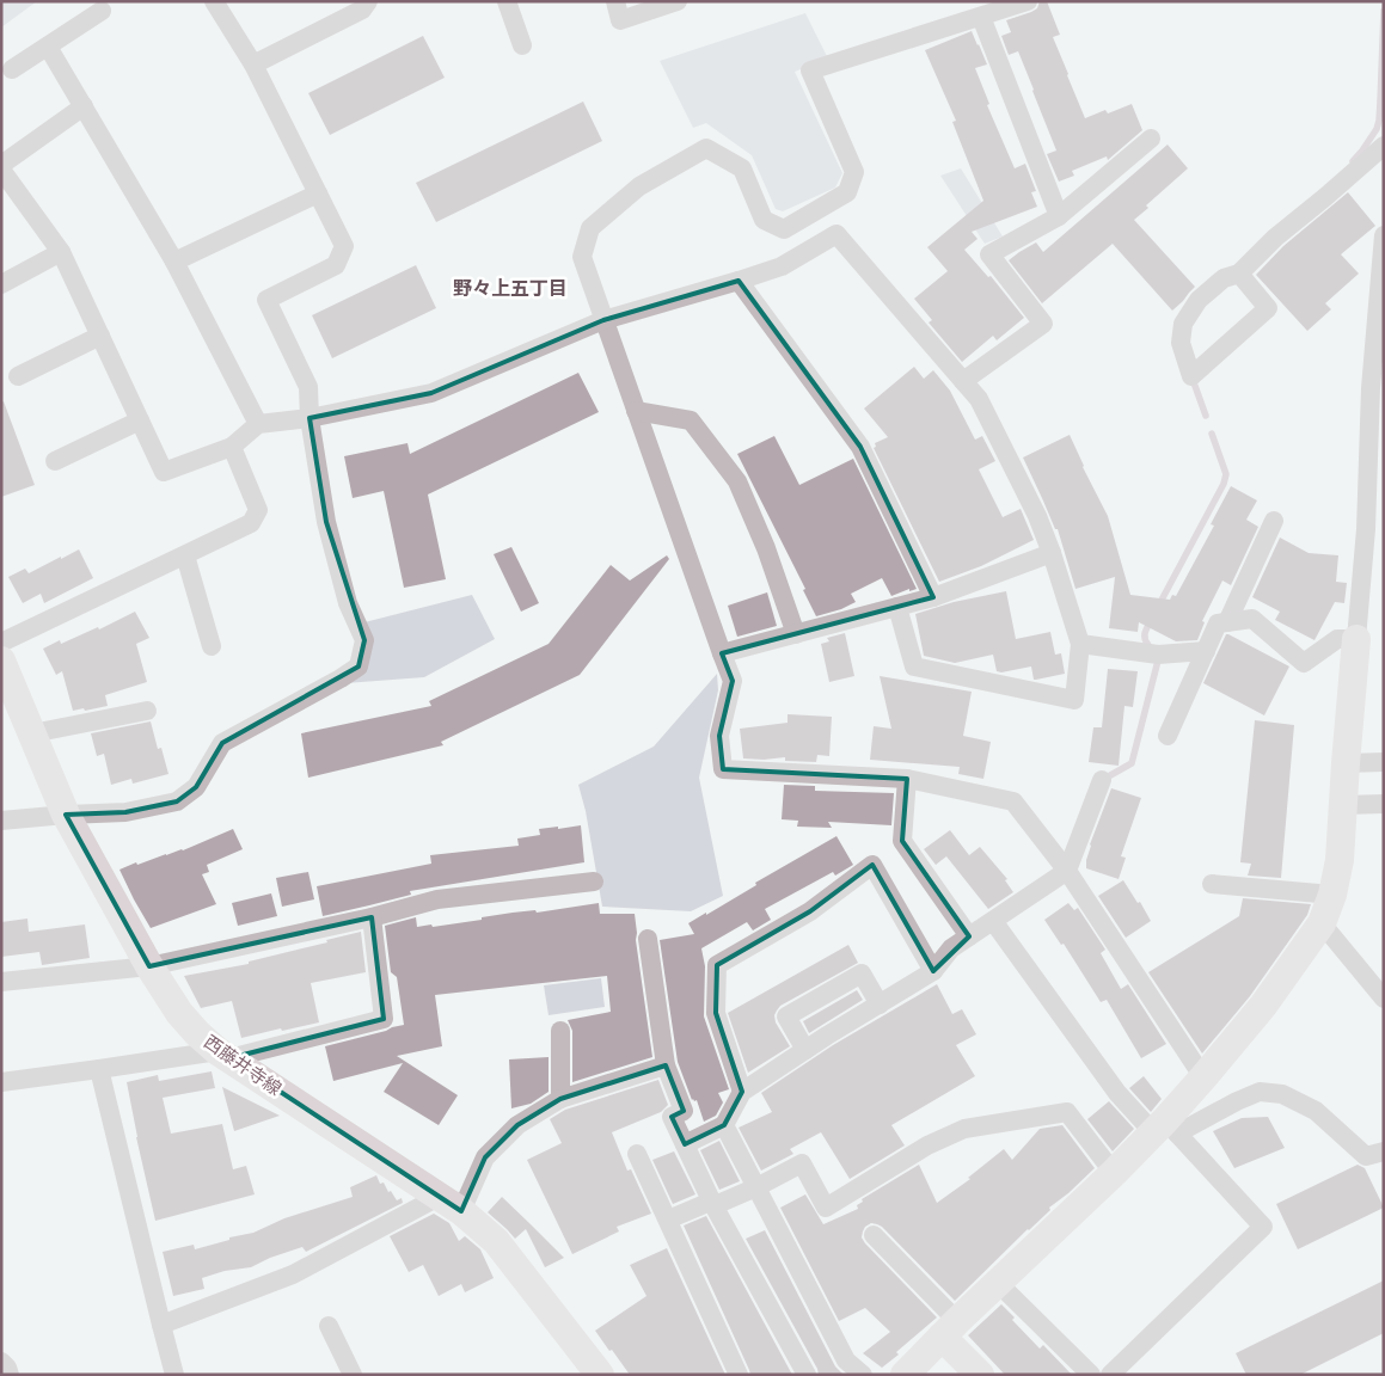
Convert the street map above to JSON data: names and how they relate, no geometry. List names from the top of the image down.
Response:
{
  "streets": {
    "street": ["西藤井寺線"]
  },
  "districts": ["野々上五丁目"]
}
